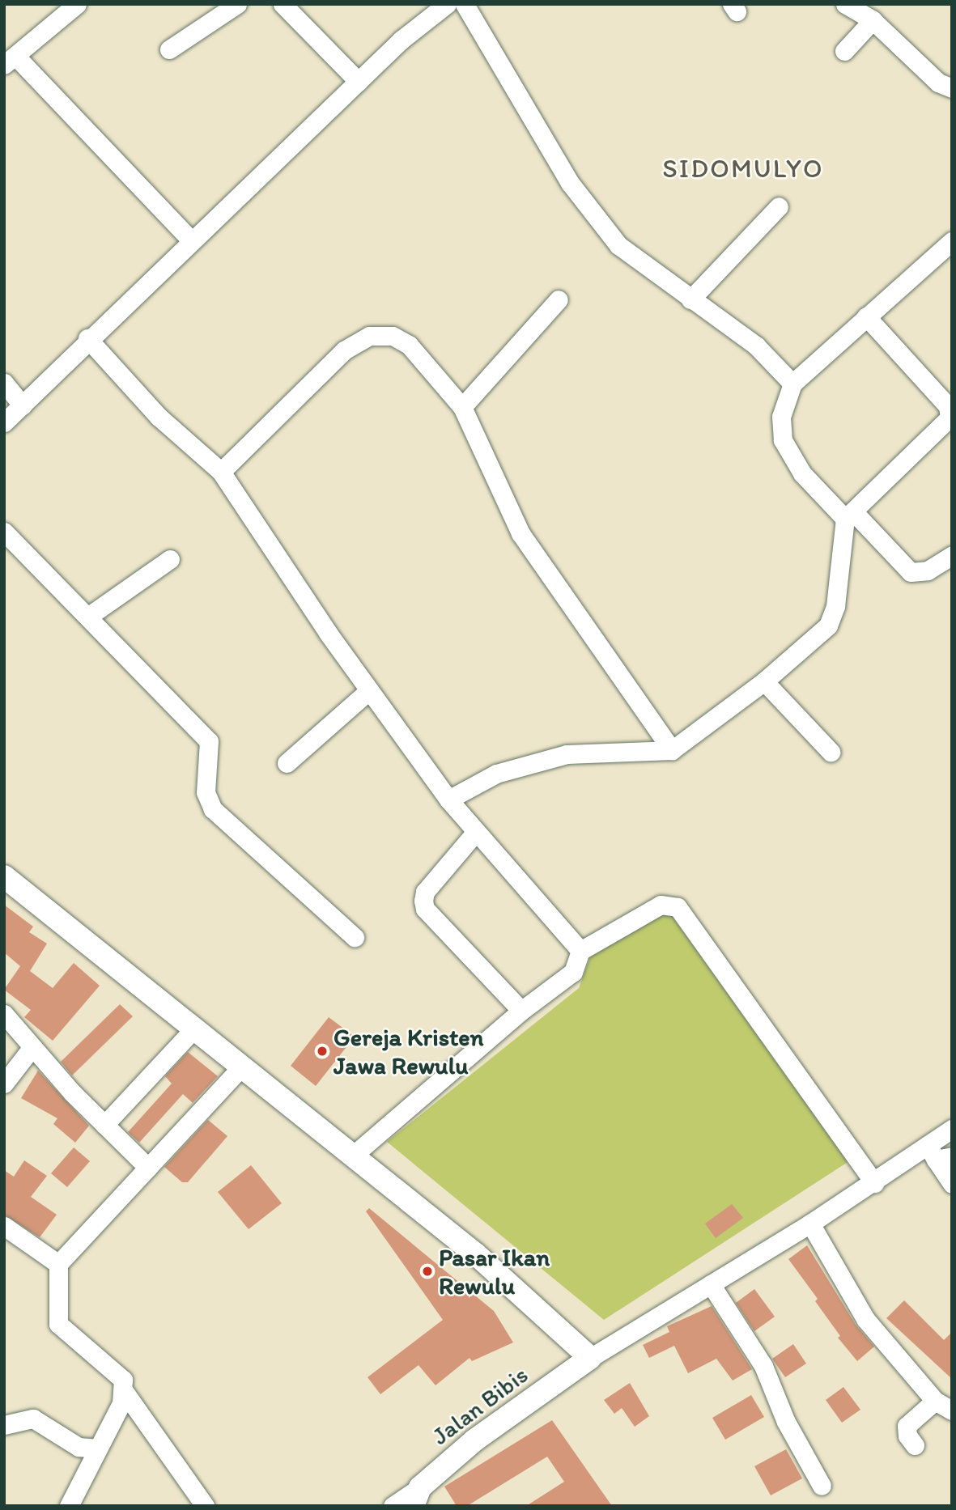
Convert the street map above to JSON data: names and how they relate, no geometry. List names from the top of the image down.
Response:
{
  "streets": {
    "main road": ["Jalan Bibis"]
  },
  "districts": ["SIDOMULYO"],
  "places": ["Gereja Kristen Jawa Rewulu", "Pasar Ikan Rewulu"]
}
